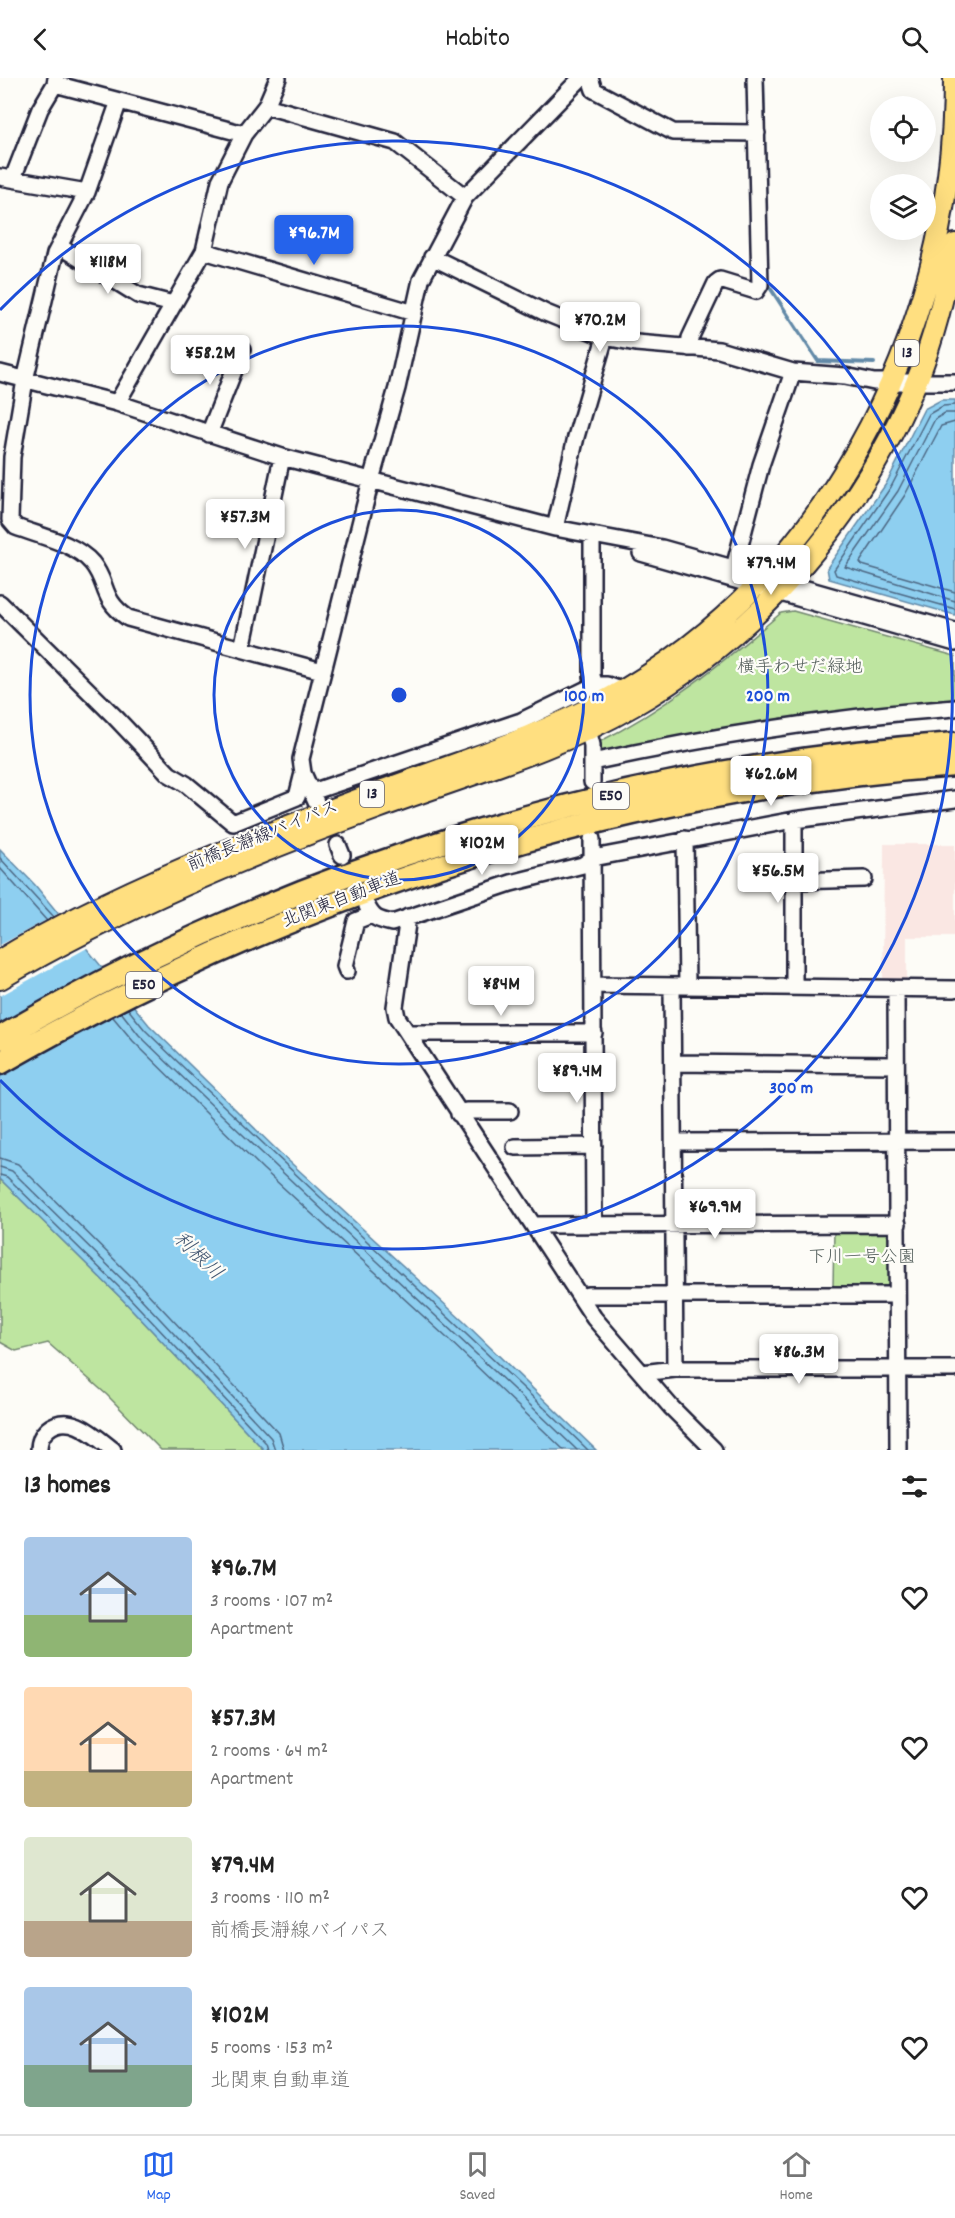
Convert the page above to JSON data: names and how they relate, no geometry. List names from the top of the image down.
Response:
{
  "streets": {
    "highway": ["E50", "北関東自動車道"],
    "main road": ["13", "前橋長瀞線バイパス"]
  },
  "water": ["利根川"],
  "parks": ["横手わせだ緑地", "下川一号公園"],
  "page": {
    "header": "Habito",
    "price": [
      "¥96.7M",
      "¥118M",
      "¥70.2M",
      "¥58.2M",
      "¥57.3M",
      "¥79.4M",
      "¥62.6M",
      "¥102M",
      "¥56.5M",
      "¥84M",
      "¥89.4M",
      "¥69.9M",
      "¥86.3M"
    ],
    "heading": "13 homes",
    "list": [
      {
        "name": "¥96.7M",
        "note": "3 rooms · 107 m² · Apartment"
      },
      {
        "name": "¥57.3M",
        "note": "2 rooms · 64 m² · Apartment"
      },
      {
        "name": "¥79.4M",
        "note": "3 rooms · 110 m² · 前橋長瀞線バイパス"
      },
      {
        "name": "¥102M",
        "note": "5 rooms · 153 m² · 北関東自動車道"
      }
    ],
    "tabs": ["Map", "Saved", "Home"]
  },
  "rings": ["100 m", "200 m", "300 m"]
}
